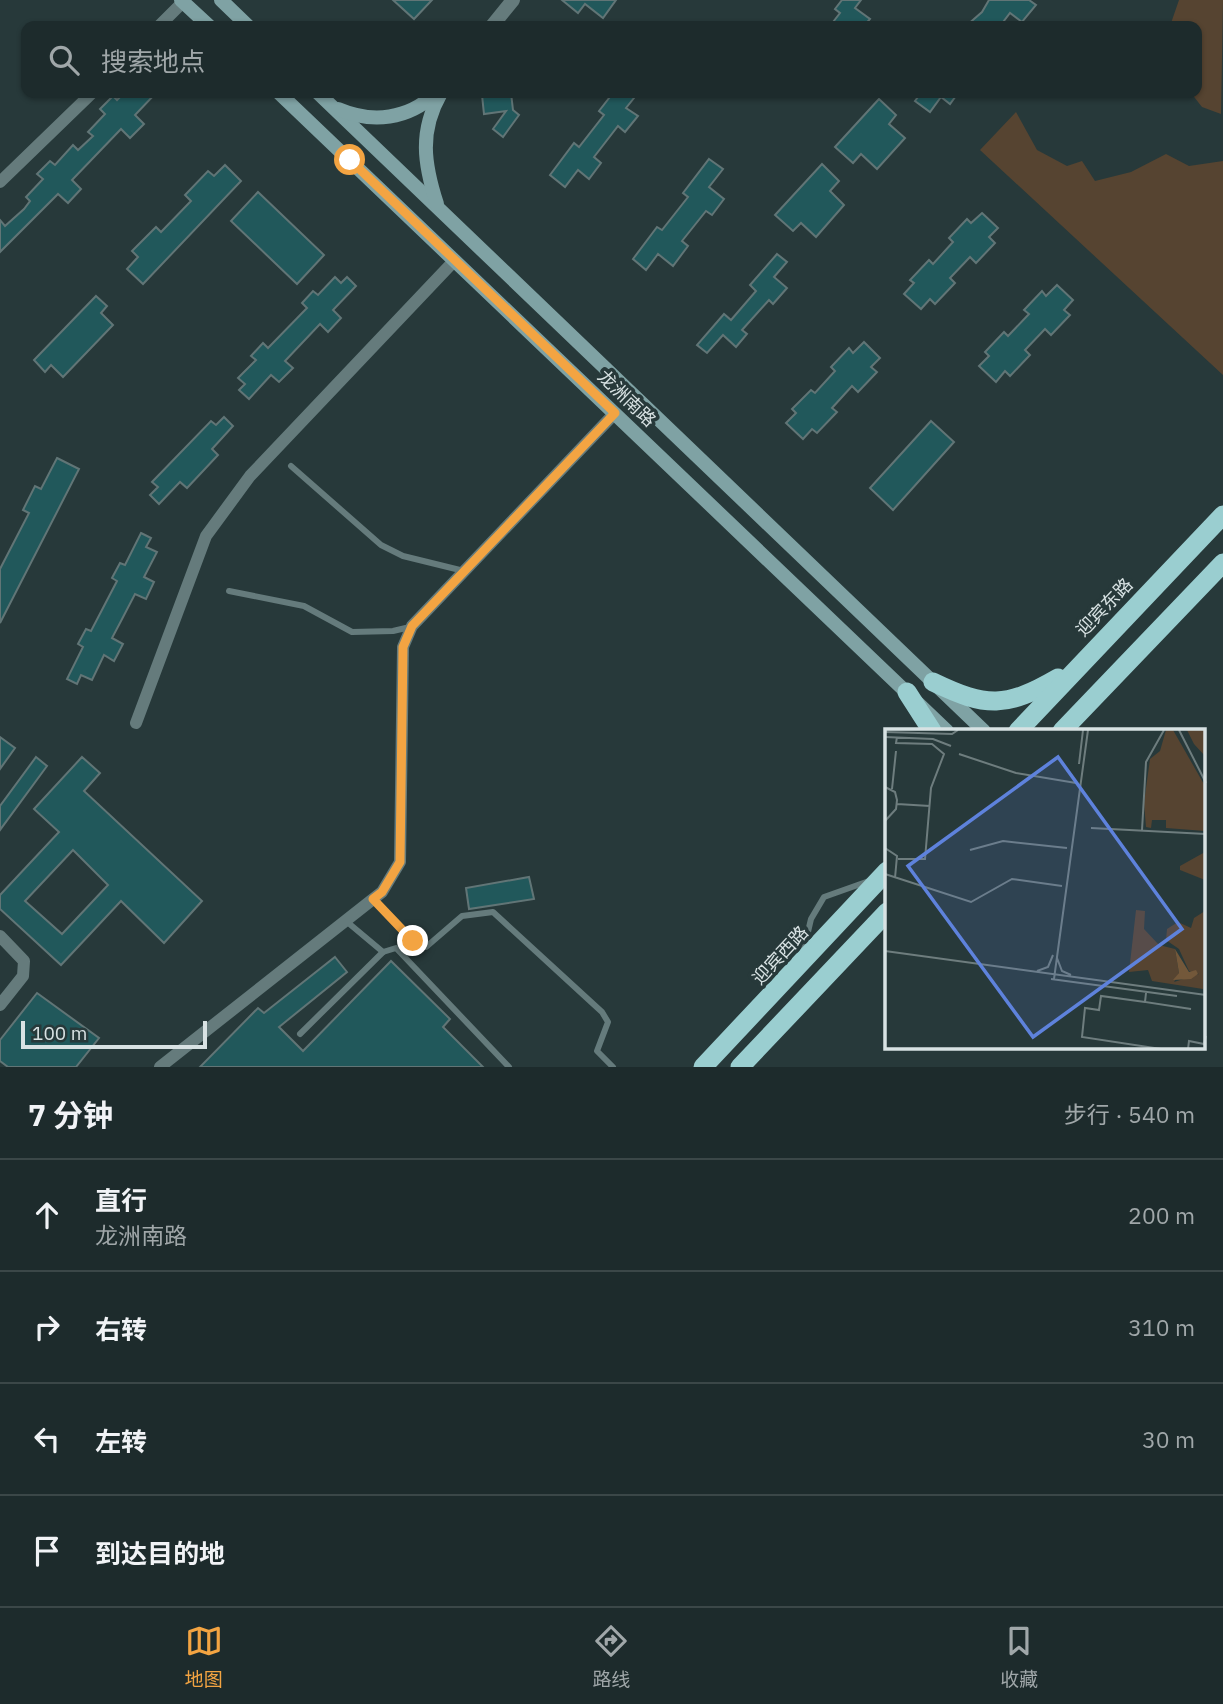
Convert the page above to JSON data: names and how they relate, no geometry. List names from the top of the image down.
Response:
{
  "streets": {
    "highway": ["迎宾东路", "迎宾西路"],
    "main road": ["龙洲南路"]
  },
  "scale_bar": "100 m",
  "page": {
    "search": "搜索地点",
    "scale": "100 m",
    "heading": ["7 分钟", "步行 · 540 m"],
    "list": [
      ["直行", "龙洲南路", "200 m"],
      ["右转", "310 m"],
      ["左转", "30 m"],
      "到达目的地"
    ],
    "nav": ["地图", "路线", "收藏"]
  }
}
